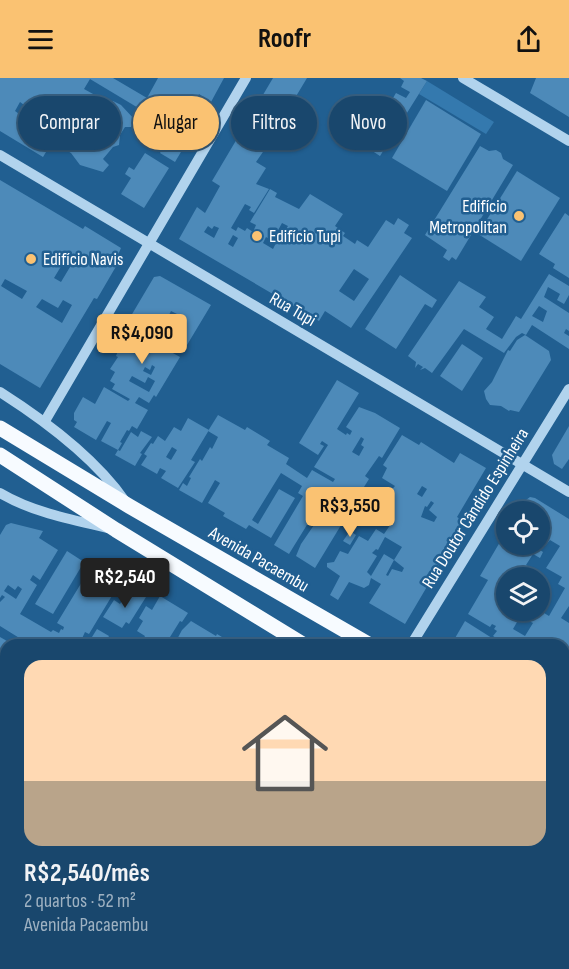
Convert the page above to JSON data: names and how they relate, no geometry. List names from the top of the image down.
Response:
{
  "streets": {
    "main road": ["Avenida Pacaembu"],
    "street": ["Rua Tupi", "Rua Doutor Cândido Espinheira"]
  },
  "crossings": [
    ["Rua Tupi", "Rua Doutor Cândido Espinheira"]
  ],
  "places": ["Edifício Metropolitan", "Edifício Tupi", "Edifício Navis"],
  "page": {
    "header": "Roofr",
    "chip": [
      "Comprar",
      "Alugar",
      "Filtros",
      "Novo"
    ],
    "price": ["R$4,090", "R$3,550", "R$2,540"],
    "list": [
      {
        "name": "R$2,540/mês",
        "note": "2 quartos · 52 m² · Avenida Pacaembu"
      }
    ]
  }
}
